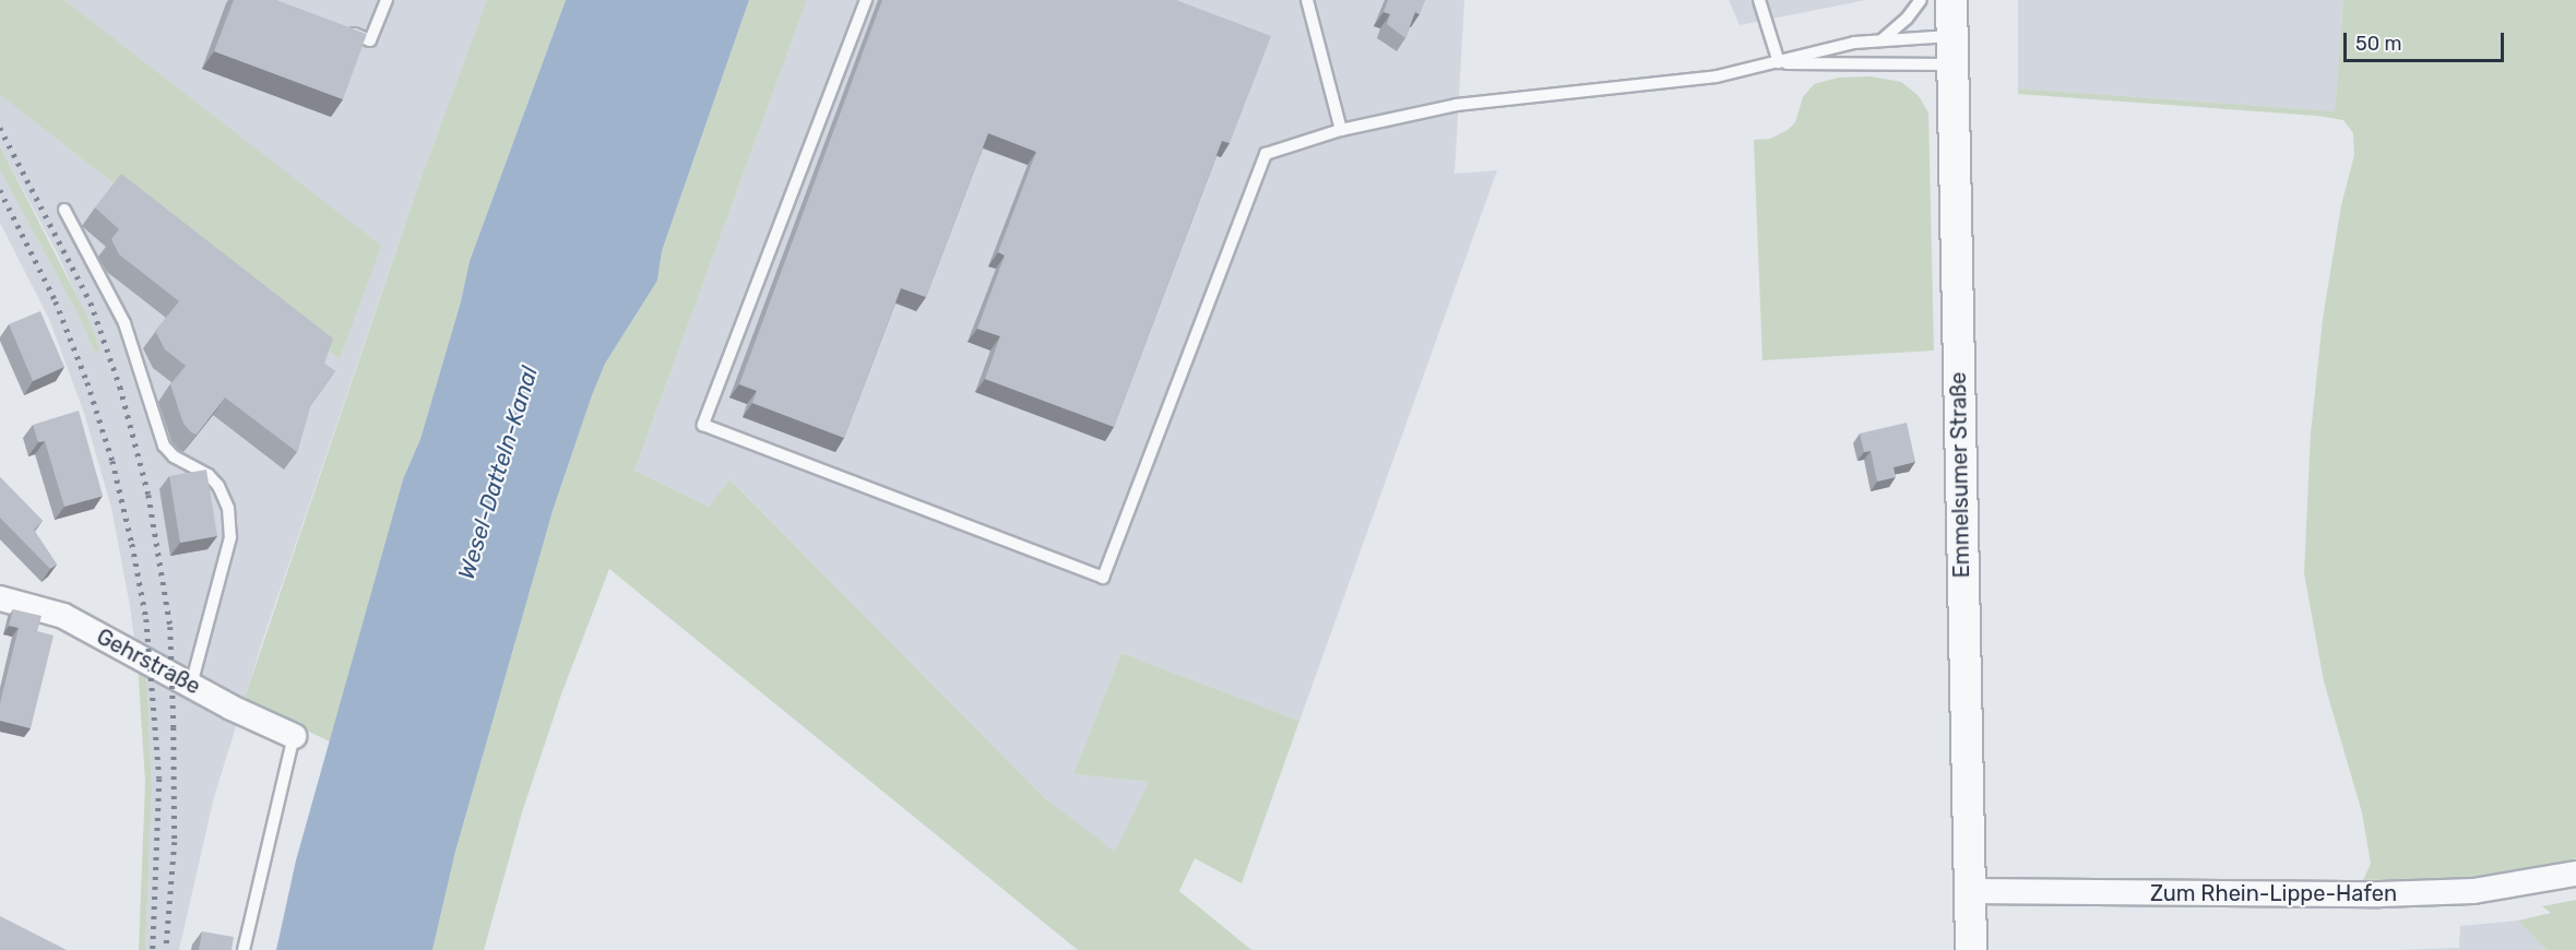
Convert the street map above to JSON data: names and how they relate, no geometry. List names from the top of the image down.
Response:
{
  "streets": {
    "street": ["Emmelsumer Straße", "Gehrstraße", "Zum Rhein-Lippe-Hafen"]
  },
  "crossings": [
    ["Emmelsumer Straße", "Zum Rhein-Lippe-Hafen"]
  ],
  "water": ["Wesel-Datteln-Kanal"],
  "scale_bar": "50 m"
}
